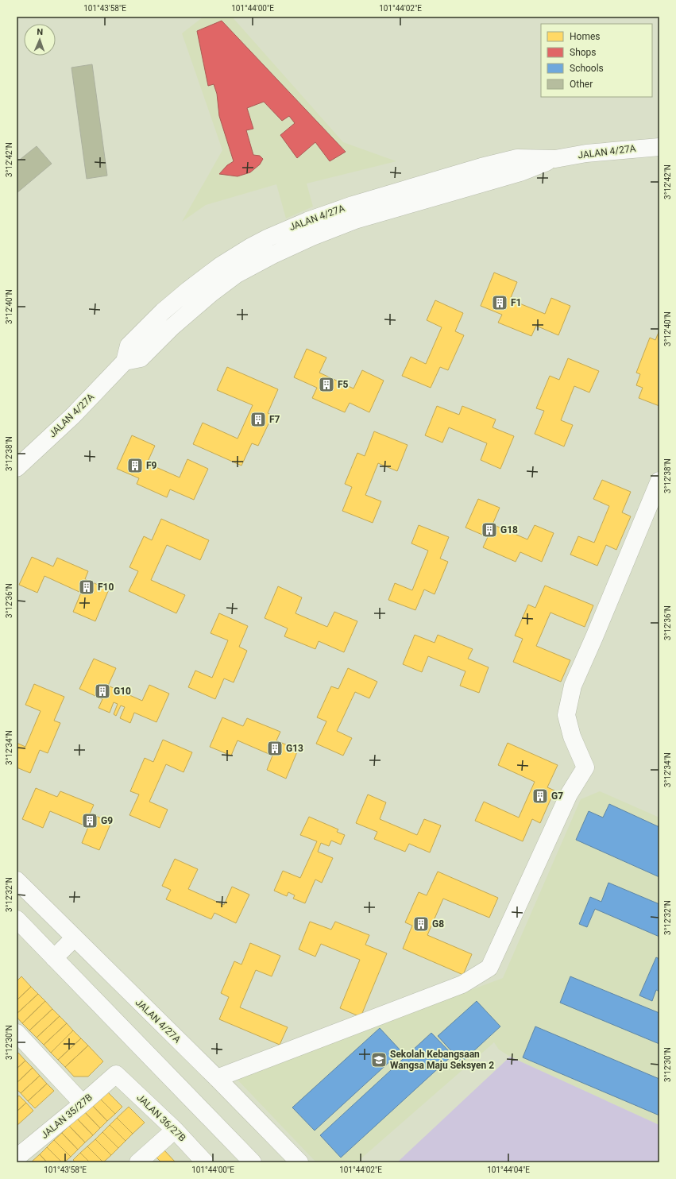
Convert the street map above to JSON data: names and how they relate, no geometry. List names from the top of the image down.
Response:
{
  "streets": {
    "street": ["JALAN 4/27A", "JALAN 35/27B", "JALAN 36/27B"]
  },
  "crossings": [
    ["JALAN 35/27B", "JALAN 36/27B"]
  ],
  "places": {
    "building": [
      "F1",
      "F5",
      "F7",
      "F9",
      "G18",
      "F10",
      "G10",
      "G13",
      "G7",
      "G9",
      "G8"
    ],
    "school or university": ["Sekolah Kebangsaan Wangsa Maju Seksyen 2"]
  },
  "legend": [
    "Homes",
    "Shops",
    "Schools",
    "Other"
  ],
  "north": "top",
  "coordinates": [
    "101°43'58\"E",
    "101°44'00\"E",
    "101°44'02\"E",
    "3°12'42\"N",
    "3°12'40\"N",
    "3°12'38\"N",
    "3°12'36\"N",
    "3°12'34\"N",
    "3°12'32\"N",
    "3°12'30\"N",
    "101°44'04\"E"
  ]
}
